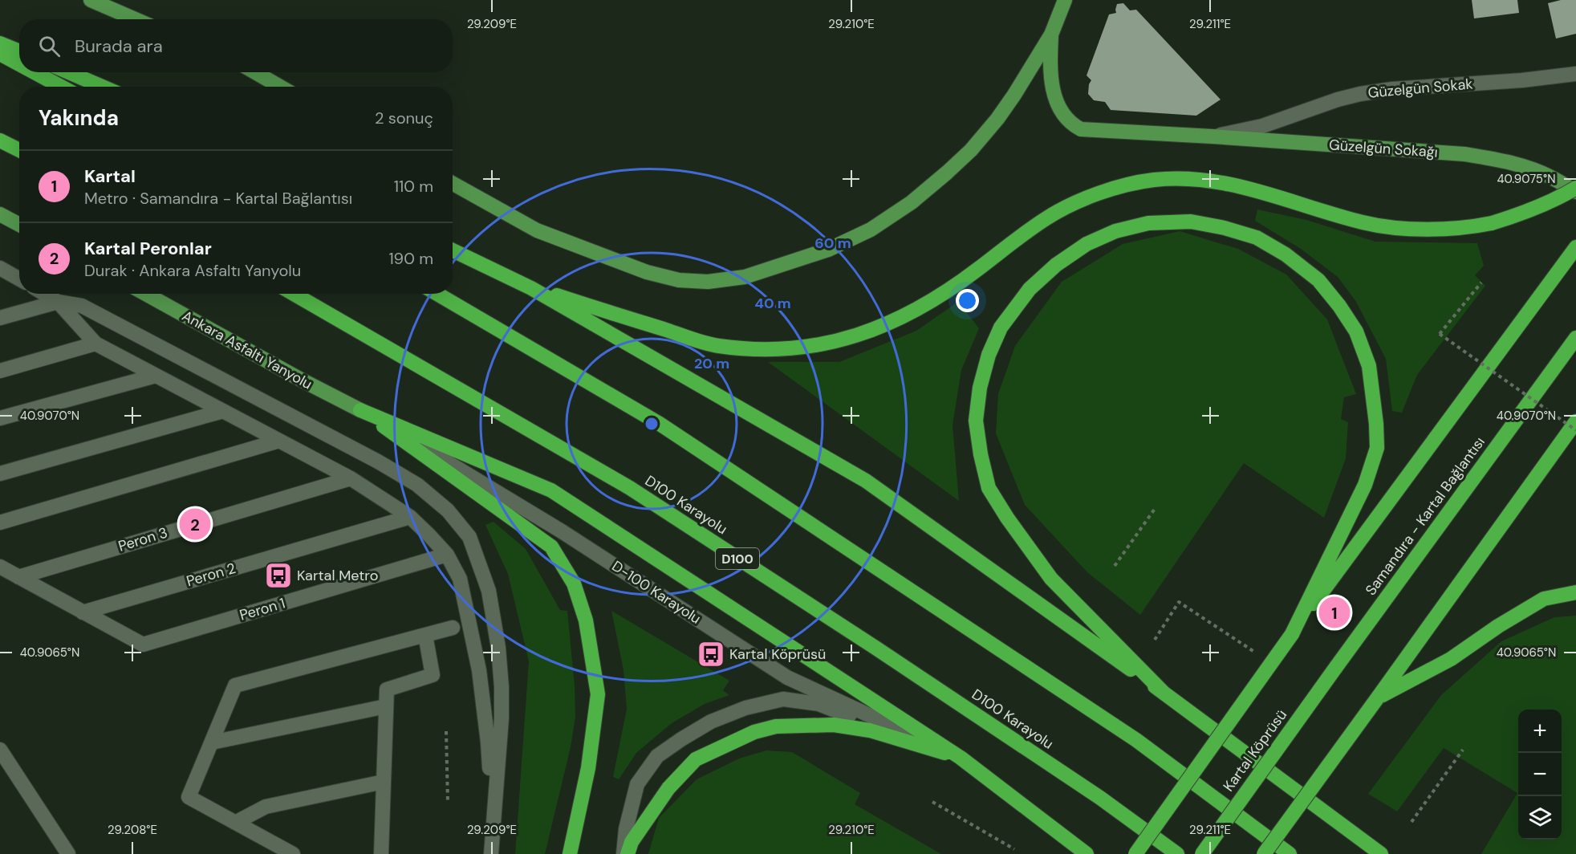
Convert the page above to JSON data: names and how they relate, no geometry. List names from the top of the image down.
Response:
{
  "streets": {
    "highway": [
      "D100 Karayolu",
      "Samandıra - Kartal Bağlantısı",
      "D100",
      "Kartal Köprüsü"
    ],
    "main road": ["Güzelgün Sokağı", "Ankara Asfaltı Yanyolu"],
    "street": [
      "Güzelgün Sokak",
      "Peron 3",
      "Peron 2",
      "D-100 Karayolu",
      "Peron 1"
    ]
  },
  "crossings": [
    ["Güzelgün Sokak", "Güzelgün Sokağı"],
    ["Ankara Asfaltı Yanyolu", "D-100 Karayolu"],
    ["Samandıra - Kartal Bağlantısı", "Kartal Köprüsü"],
    ["Peron 2", "Peron 1"]
  ],
  "places": {
    "bus stop": ["Kartal Metro", "Kartal Köprüsü"]
  },
  "page": {
    "search": "Burada ara",
    "heading": ["Yakında", "2 sonuç"],
    "list": [
      {
        "mark": "1",
        "name": "Kartal",
        "note": "Metro · Samandıra - Kartal Bağlantısı",
        "value": "110 m"
      },
      {
        "mark": "2",
        "name": "Kartal Peronlar",
        "note": "Durak · Ankara Asfaltı Yanyolu",
        "value": "190 m"
      }
    ],
    "pins": ["2", "1"],
    "map_buttons": ["+", "−"]
  },
  "coordinates": [
    "29.209°E",
    "29.210°E",
    "29.211°E",
    "40.9075°N",
    "40.9070°N",
    "40.9065°N",
    "29.208°E"
  ],
  "rings": ["60 m", "40 m", "20 m"]
}
